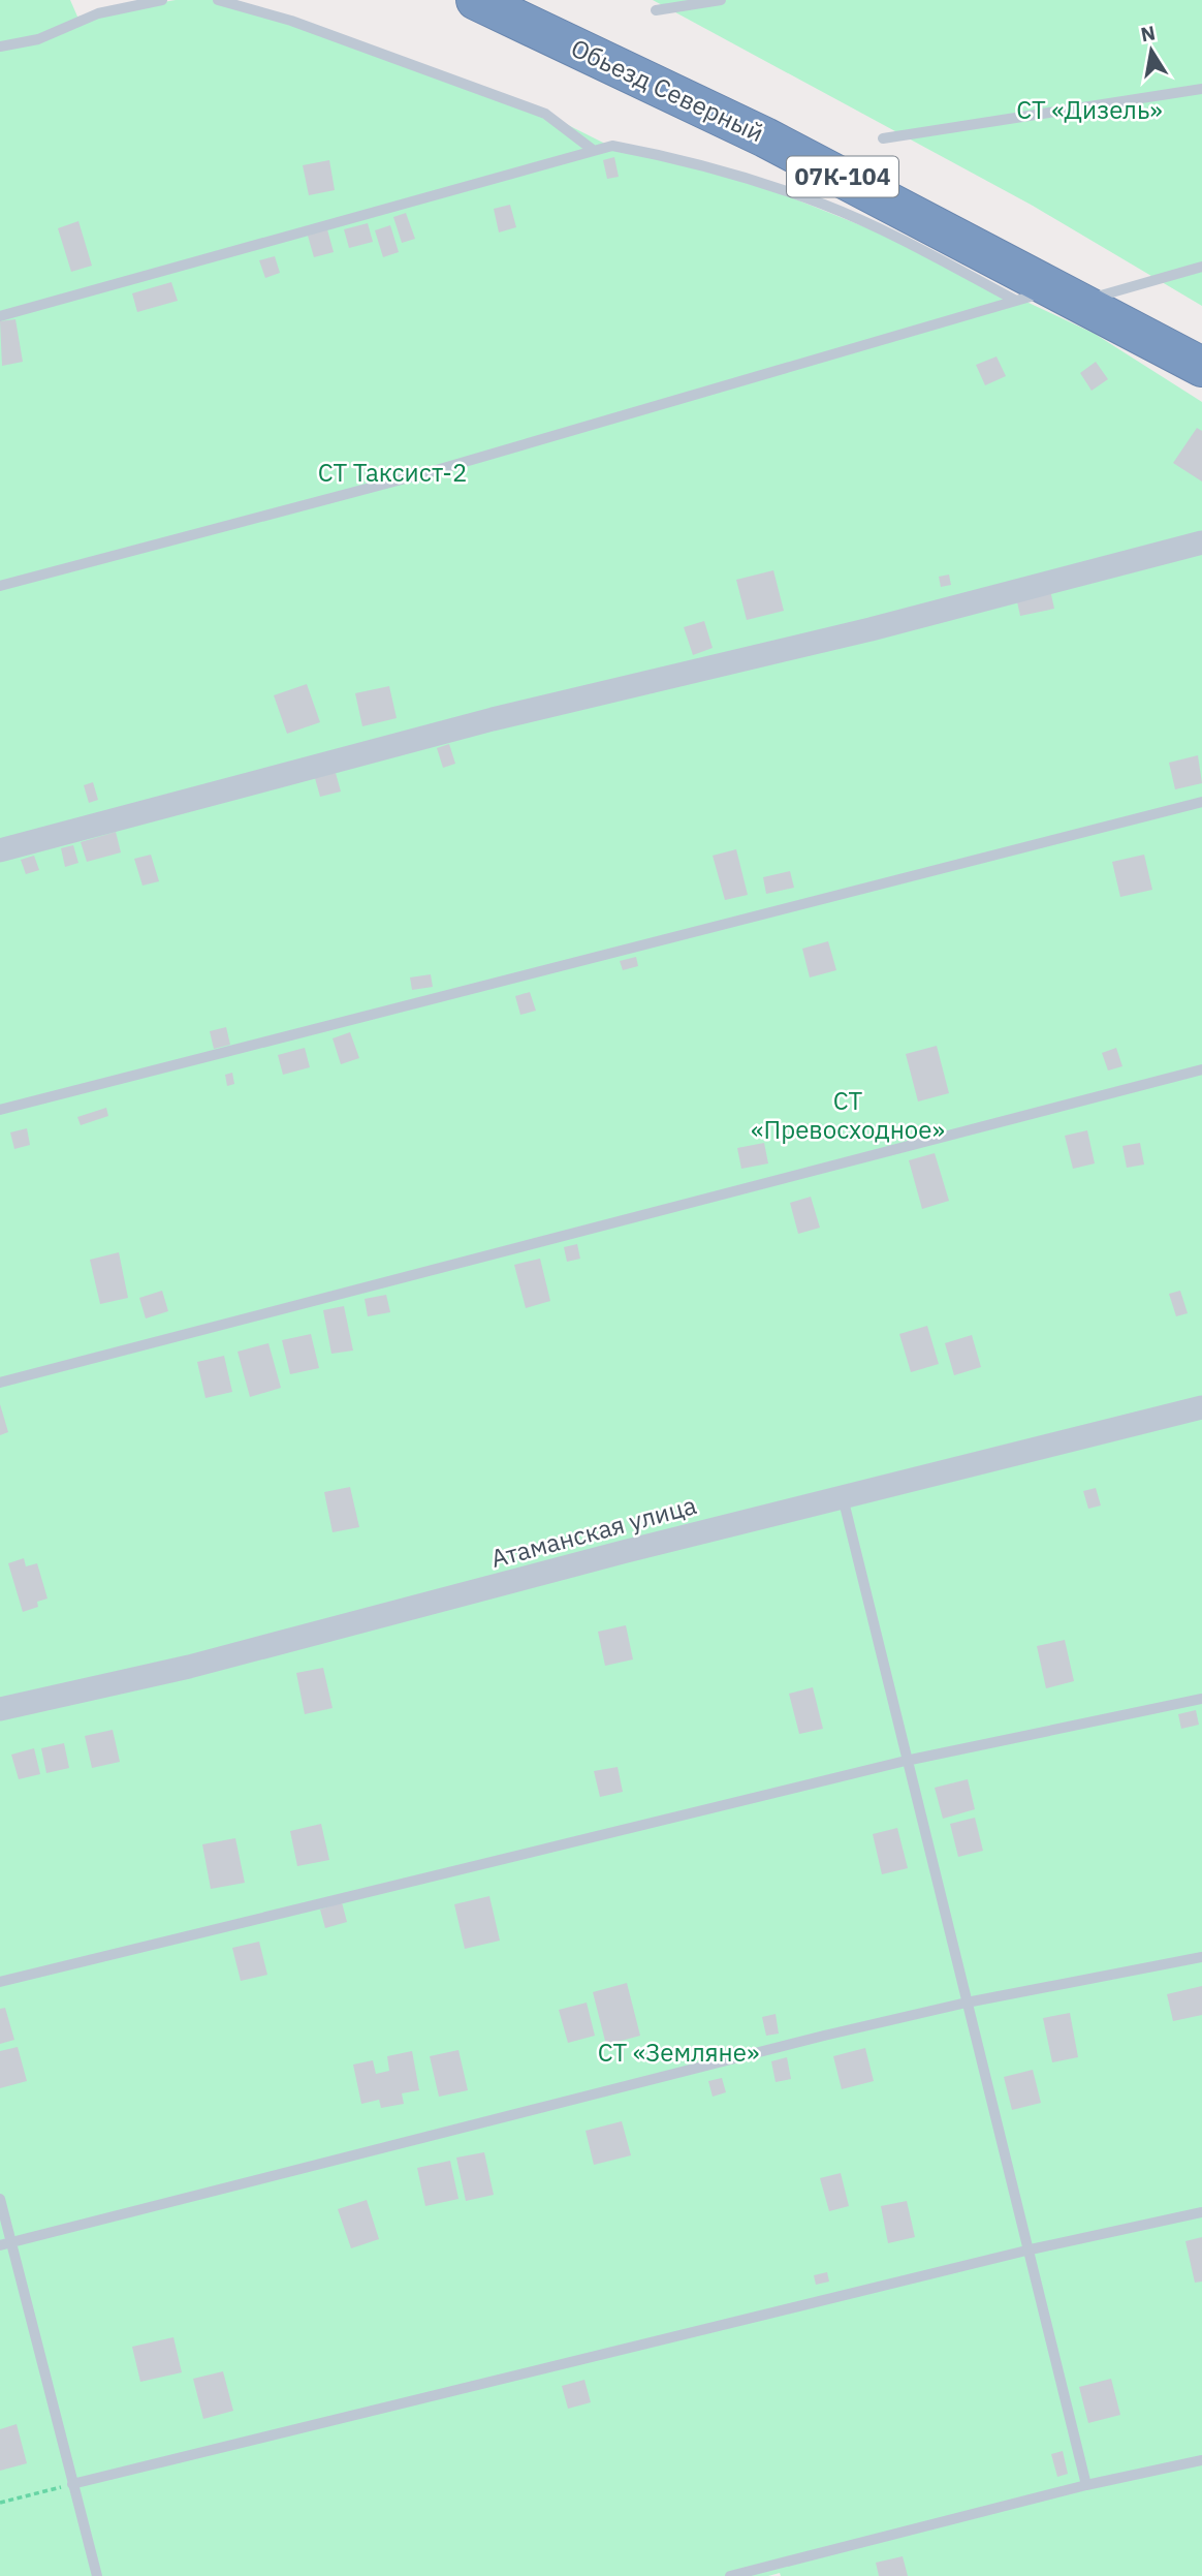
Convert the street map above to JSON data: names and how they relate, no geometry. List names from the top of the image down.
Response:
{
  "streets": {
    "highway": ["Обьезд Северный", "07К-104"],
    "street": ["Атаманская улица"]
  },
  "parks": [
    "СТ «Дизель»",
    "СТ Таксист-2",
    "СТ «Превосходное»",
    "СТ «Земляне»"
  ],
  "north": "top"
}
